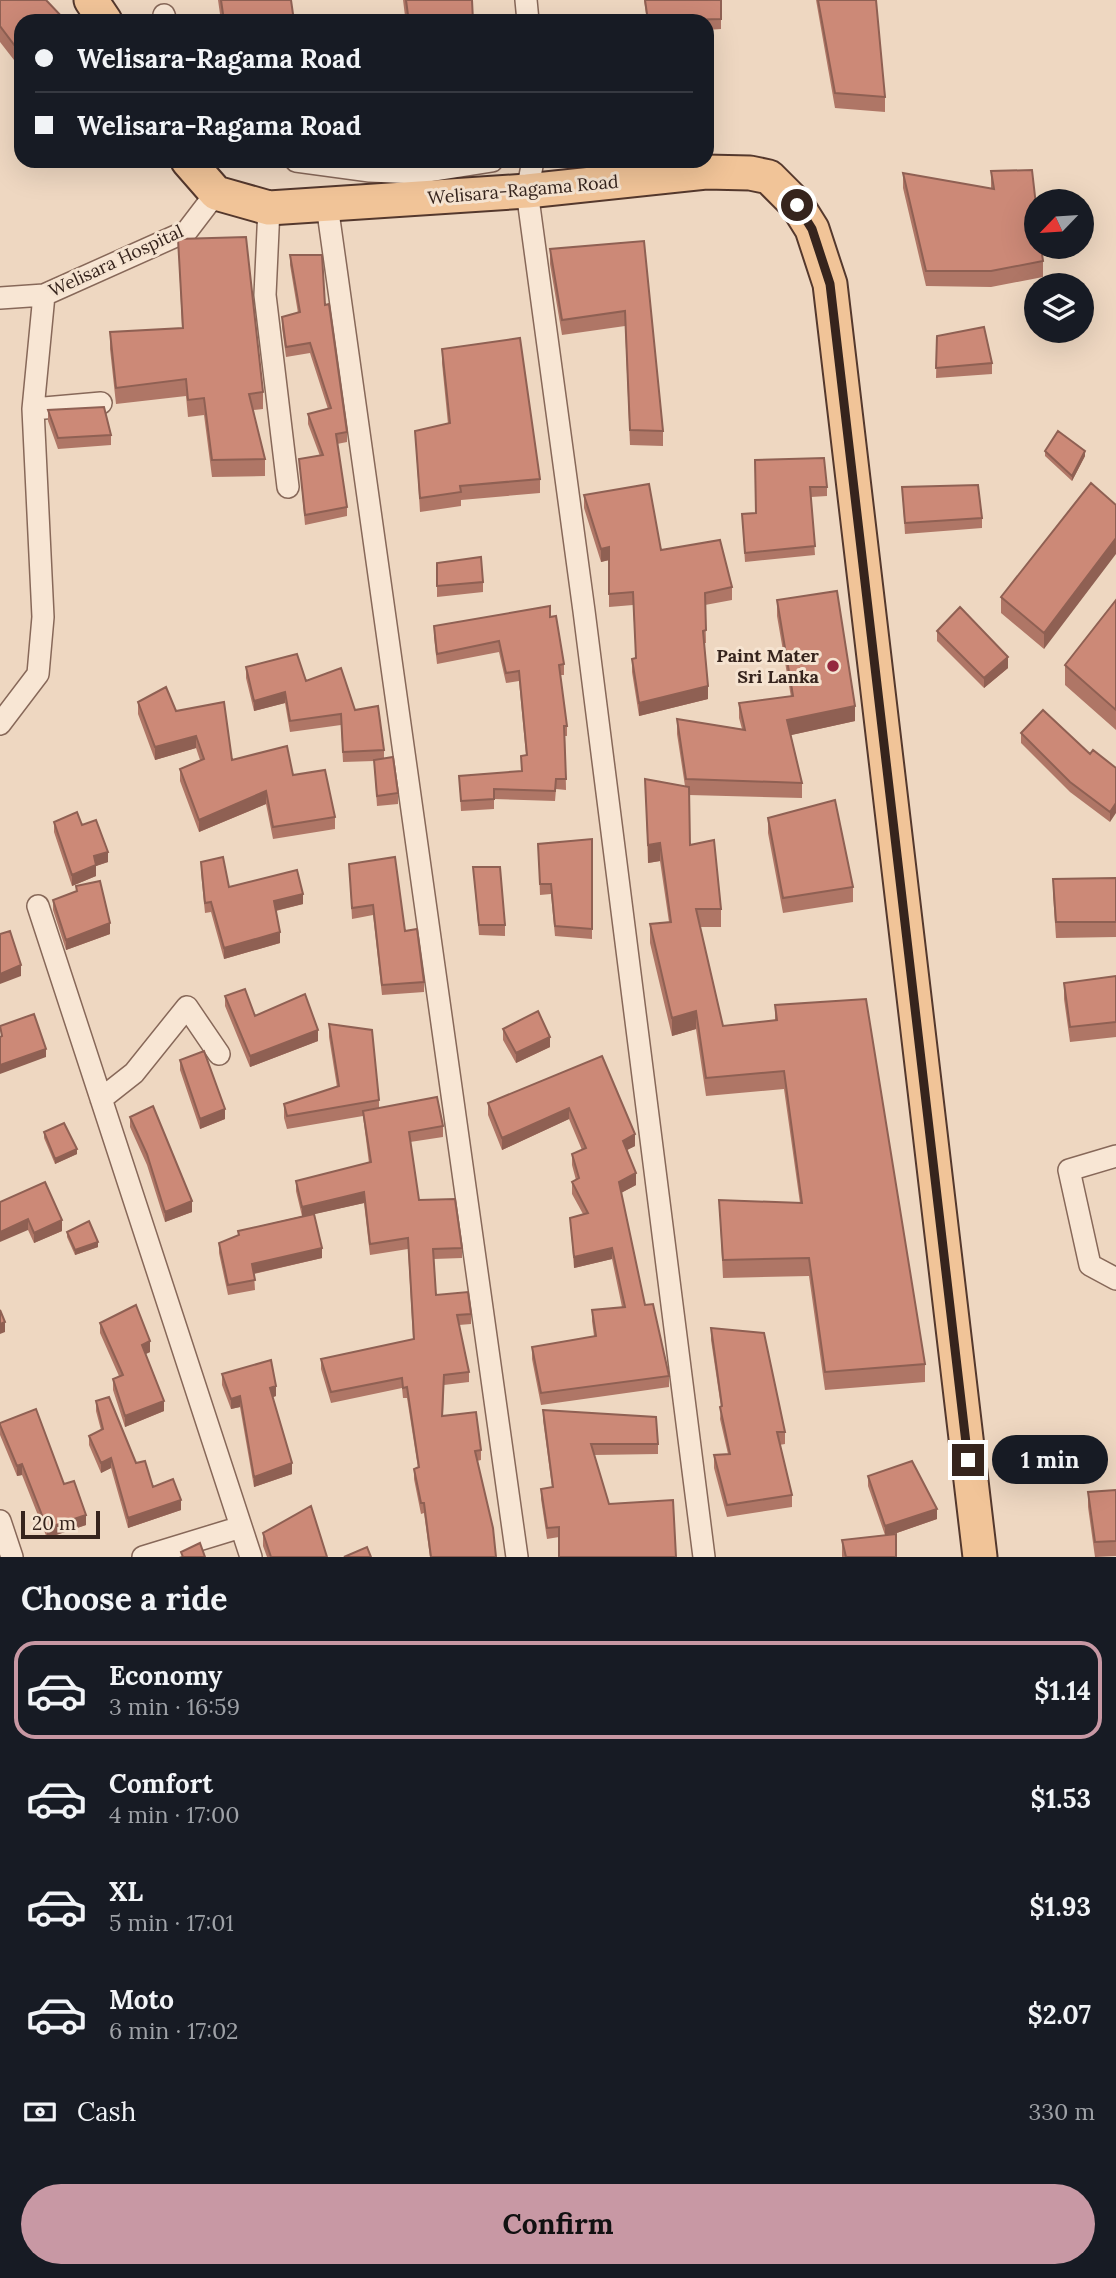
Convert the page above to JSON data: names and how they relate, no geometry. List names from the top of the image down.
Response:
{
  "streets": {
    "main road": ["Welisara-Ragama Road"],
    "street": ["Welisara Hospital"]
  },
  "crossings": [
    ["Welisara-Ragama Road", "Welisara Hospital"]
  ],
  "places": ["Paint Mater Sri Lanka"],
  "scale_bar": "20 m",
  "north": "bottom left",
  "page": {
    "banner": ["Welisara-Ragama Road", "Welisara-Ragama Road"],
    "bubble": "1 min",
    "scale": "20 m",
    "heading": "Choose a ride",
    "list": [
      {
        "name": "Economy",
        "note": "3 min · 16:59",
        "value": "$1.14"
      },
      {
        "name": "Comfort",
        "note": "4 min · 17:00",
        "value": "$1.53"
      },
      {
        "name": "XL",
        "note": "5 min · 17:01",
        "value": "$1.93"
      },
      {
        "name": "Moto",
        "note": "6 min · 17:02",
        "value": "$2.07"
      }
    ],
    "pay": ["Cash", "330 m"],
    "buttons": "Confirm"
  }
}
